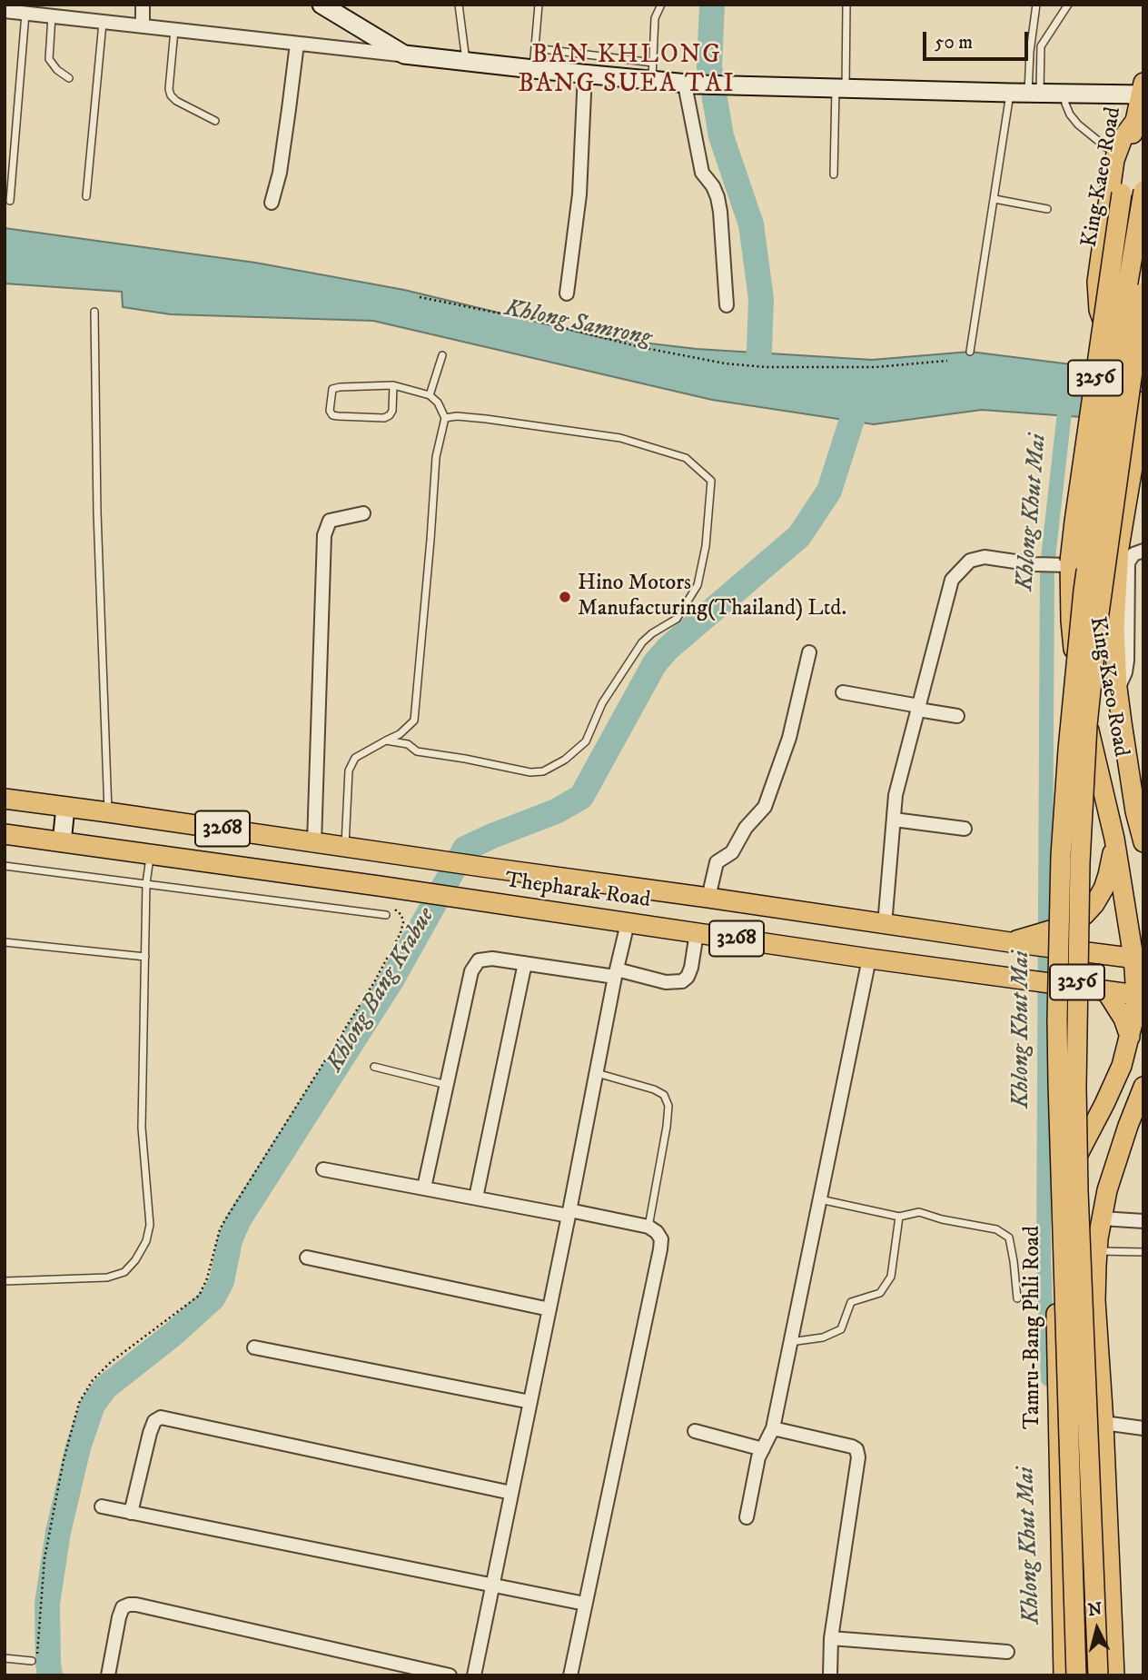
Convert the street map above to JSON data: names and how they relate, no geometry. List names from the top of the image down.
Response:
{
  "streets": {
    "main road": [
      "King Kaeo Road",
      "3256",
      "3268",
      "Thepharak Road",
      "Tamru-Bang Phli Road"
    ]
  },
  "crossings": [
    ["King Kaeo Road", "Thepharak Road"],
    ["King Kaeo Road", "Tamru-Bang Phli Road"],
    ["Thepharak Road", "Tamru-Bang Phli Road"]
  ],
  "districts": ["BAN KHLONG BANG SUEA TAI"],
  "water": ["Khlong Samrong", "Khlong Khut Mai", "Khlong Bang Krabue"],
  "places": ["Hino Motors Manufacturing(Thailand) Ltd."],
  "scale_bar": "50 m",
  "north": "top"
}
